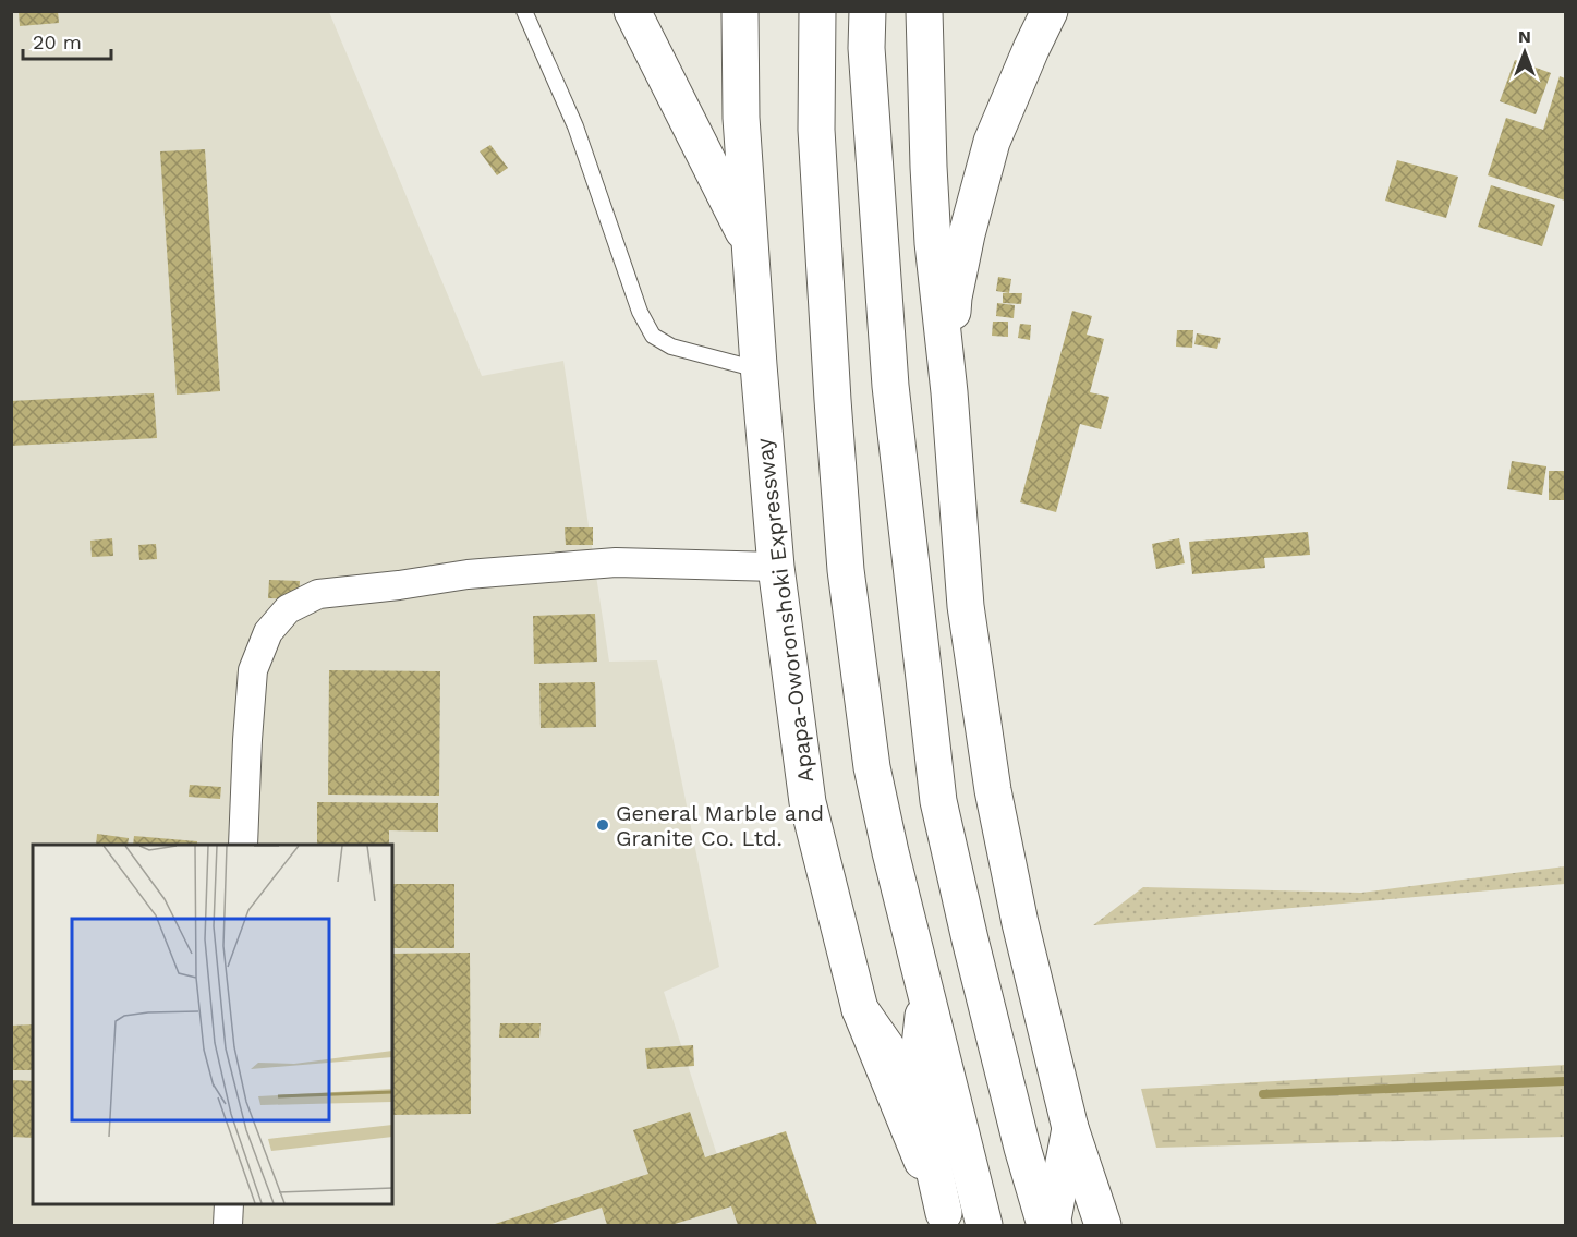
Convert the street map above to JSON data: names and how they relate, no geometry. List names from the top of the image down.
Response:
{
  "streets": {
    "main road": ["Apapa-Oworonshoki Expressway"]
  },
  "places": ["General Marble and Granite Co. Ltd."],
  "scale_bar": "20 m",
  "north": "top"
}
